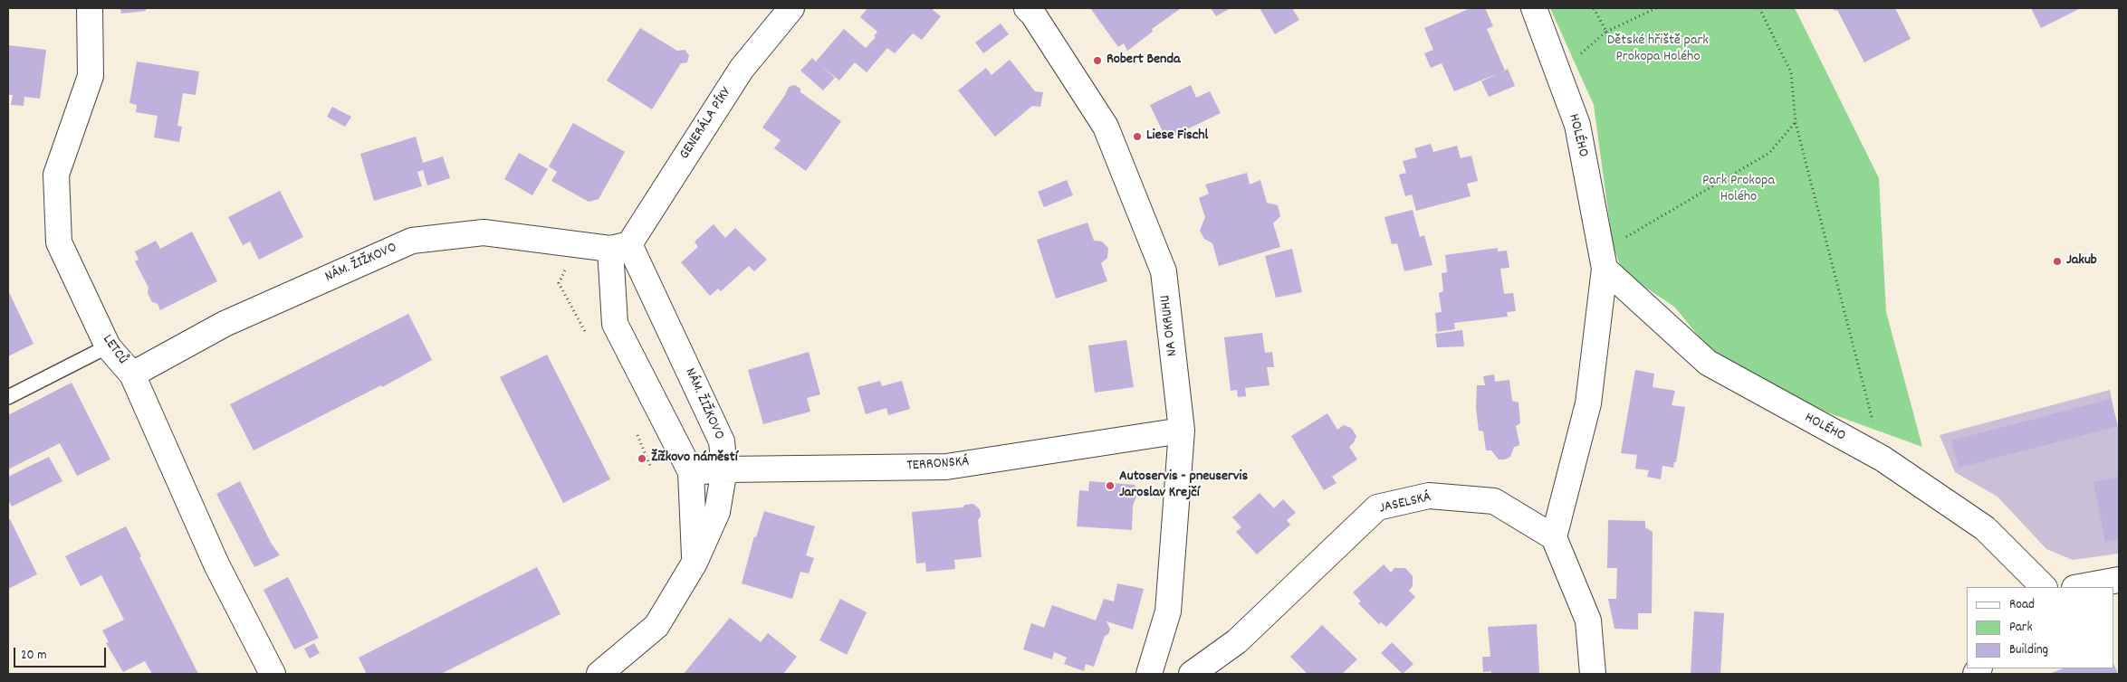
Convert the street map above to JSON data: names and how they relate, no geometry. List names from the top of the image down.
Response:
{
  "streets": {
    "street": [
      "GENERÁLA PÍKY",
      "HOLÉHO",
      "NÁM. ŽIŽKOVO",
      "NA OKRUHU",
      "LETCŮ",
      "TERRONSKÁ",
      "JASELSKÁ"
    ]
  },
  "crossings": [
    ["GENERÁLA PÍKY", "NÁM. ŽIŽKOVO"],
    ["HOLÉHO", "JASELSKÁ"],
    ["NÁM. ŽIŽKOVO", "LETCŮ"],
    ["NÁM. ŽIŽKOVO", "TERRONSKÁ"],
    ["NA OKRUHU", "TERRONSKÁ"]
  ],
  "parks": ["Dětské hřiště park Prokopa Holého", "Park Prokopa Holého"],
  "places": [
    "Robert Benda",
    "Liese Fischl",
    "Jakub",
    "Žižkovo náměstí",
    "Autoservis - pneuservis Jaroslav Krejčí"
  ],
  "legend": ["Road", "Park", "Building"],
  "scale_bar": "20 m"
}
